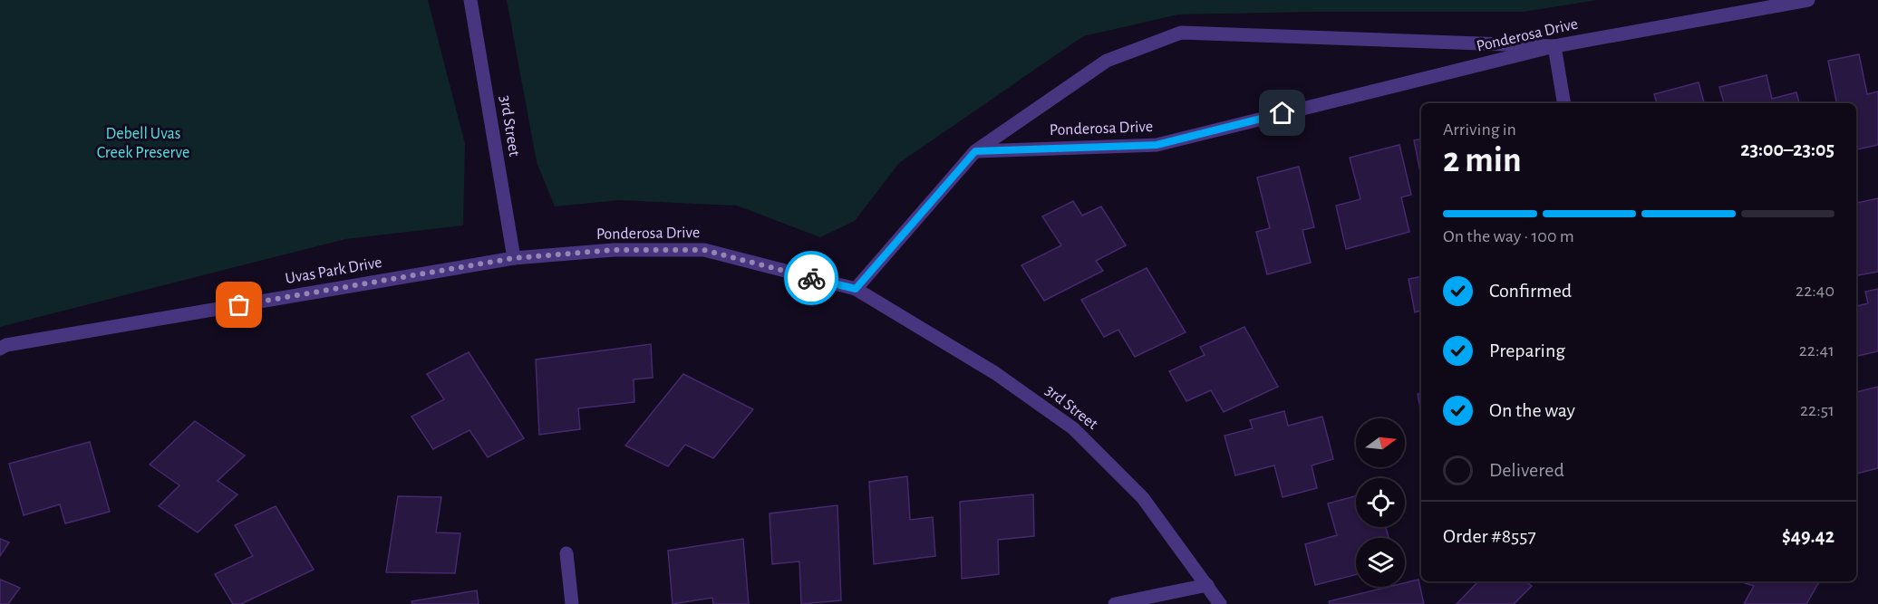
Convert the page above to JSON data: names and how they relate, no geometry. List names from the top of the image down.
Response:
{
  "streets": {
    "street": ["Ponderosa Drive", "3rd Street", "Uvas Park Drive"]
  },
  "crossings": [
    ["Ponderosa Drive", "3rd Street"],
    ["Ponderosa Drive", "Uvas Park Drive"],
    ["3rd Street", "Uvas Park Drive"]
  ],
  "parks": ["Debell Uvas Creek Preserve"],
  "north": "right",
  "page": {
    "heading": ["2 min", "Arriving in", "23:00–23:05"],
    "panel": ["Order #8557", "$49.42"],
    "bar": "On the way · 100 m",
    "list": [
      ["Confirmed", "22:40"],
      ["Preparing", "22:41"],
      ["On the way", "22:51"],
      "Delivered"
    ]
  }
}
